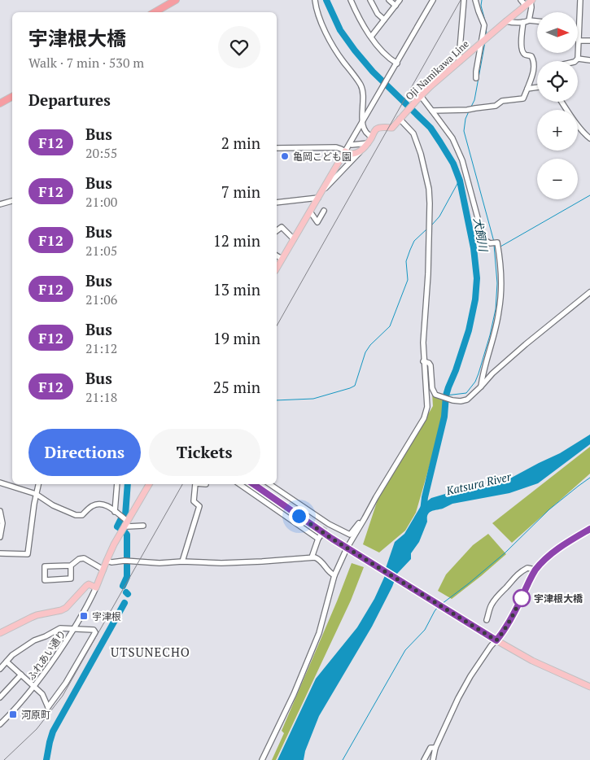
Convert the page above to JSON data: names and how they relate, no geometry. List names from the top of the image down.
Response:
{
  "streets": {
    "main road": ["Oji Namikawa Line"],
    "street": ["ふれあい通り"]
  },
  "districts": ["UTSUNECHO"],
  "water": ["犬飼川", "Katsura River"],
  "places": {
    "other": ["亀岡こども園", "宇津根大橋"],
    "transit": ["宇津根", "河原町"]
  },
  "lines": ["bus line F12"],
  "north": "right",
  "page": {
    "map_buttons": ["+", "−"],
    "heading": [
      ["宇津根大橋", "Walk · 7 min · 530 m"],
      "Departures"
    ],
    "list": [
      {
        "mark": "F12",
        "name": "Bus",
        "note": "20:55",
        "value": "2 min"
      },
      {
        "mark": "F12",
        "name": "Bus",
        "note": "21:00",
        "value": "7 min"
      },
      {
        "mark": "F12",
        "name": "Bus",
        "note": "21:05",
        "value": "12 min"
      },
      {
        "mark": "F12",
        "name": "Bus",
        "note": "21:06",
        "value": "13 min"
      },
      {
        "mark": "F12",
        "name": "Bus",
        "note": "21:12",
        "value": "19 min"
      },
      {
        "mark": "F12",
        "name": "Bus",
        "note": "21:18",
        "value": "25 min"
      }
    ],
    "buttons": ["Directions", "Tickets"]
  }
}
